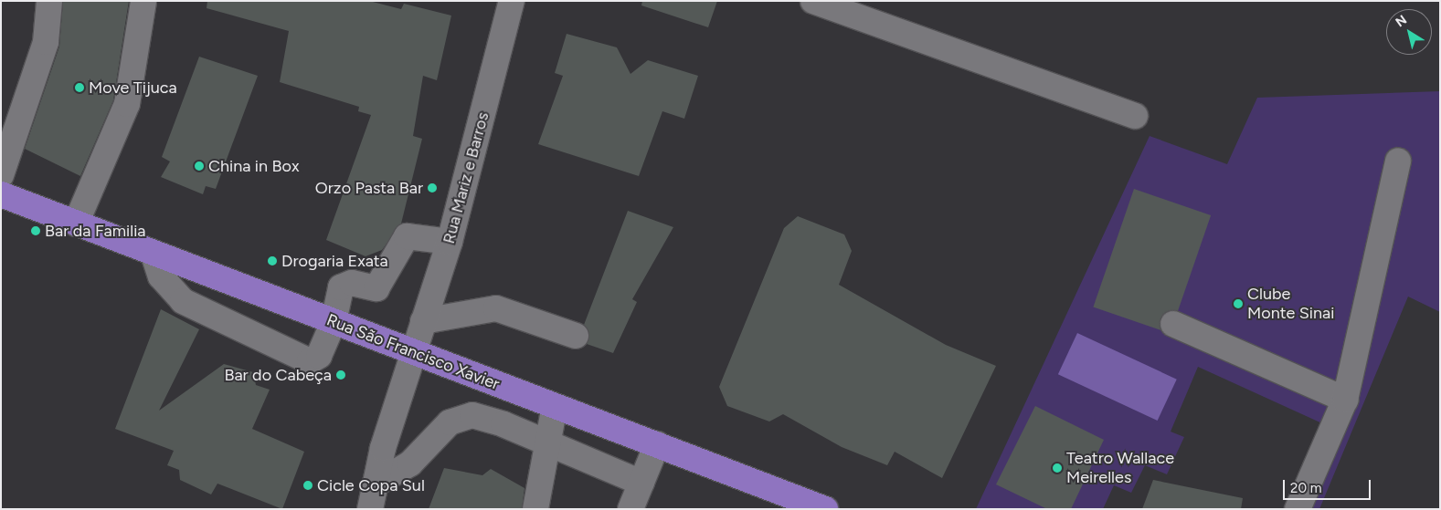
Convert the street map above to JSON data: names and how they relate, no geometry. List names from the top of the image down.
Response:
{
  "streets": {
    "main road": ["Rua São Francisco Xavier"],
    "street": ["Rua Mariz e Barros"]
  },
  "crossings": [
    ["Rua Mariz e Barros", "Rua São Francisco Xavier"]
  ],
  "places": [
    "Move Tijuca",
    "China in Box",
    "Orzo Pasta Bar",
    "Bar da Familia",
    "Drogaria Exata",
    "Clube Monte Sinai",
    "Bar do Cabeça",
    "Teatro Wallace Meirelles",
    "Cicle Copa Sul"
  ],
  "scale_bar": "20 m",
  "north": "top left"
}
